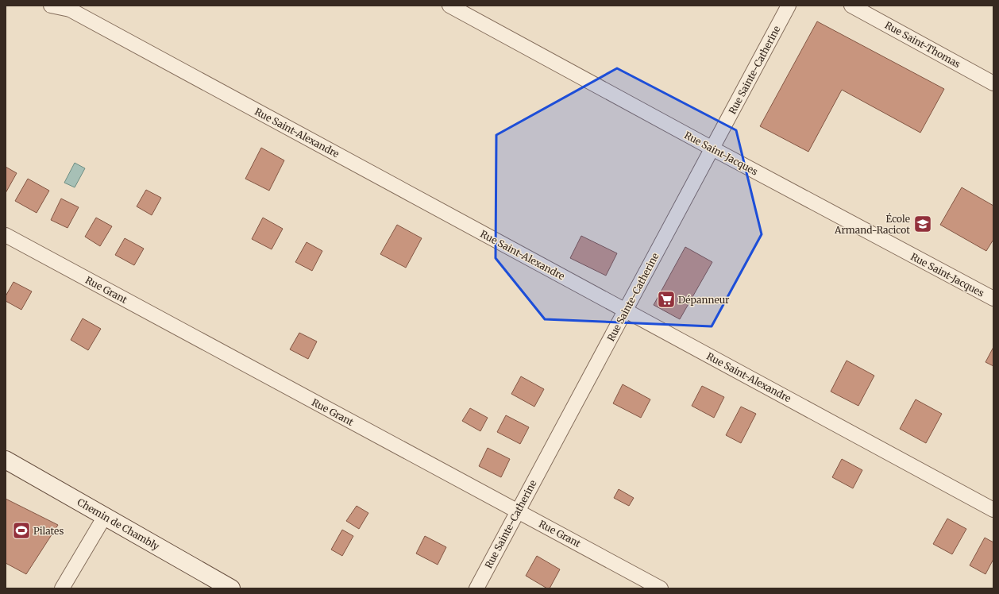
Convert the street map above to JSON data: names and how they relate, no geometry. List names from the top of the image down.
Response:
{
  "streets": {
    "main road": ["Chemin de Chambly"],
    "street": [
      "Rue Saint-Thomas",
      "Rue Sainte-Catherine",
      "Rue Saint-Alexandre",
      "Rue Saint-Jacques",
      "Rue Grant"
    ]
  },
  "crossings": [
    ["Rue Sainte-Catherine", "Rue Saint-Alexandre"],
    ["Rue Sainte-Catherine", "Rue Saint-Jacques"],
    ["Rue Sainte-Catherine", "Rue Grant"]
  ],
  "places": {
    "school or university": ["École Armand-Racicot"],
    "supermarket": ["Dépanneur"],
    "sports": ["Pilates"]
  }
}
